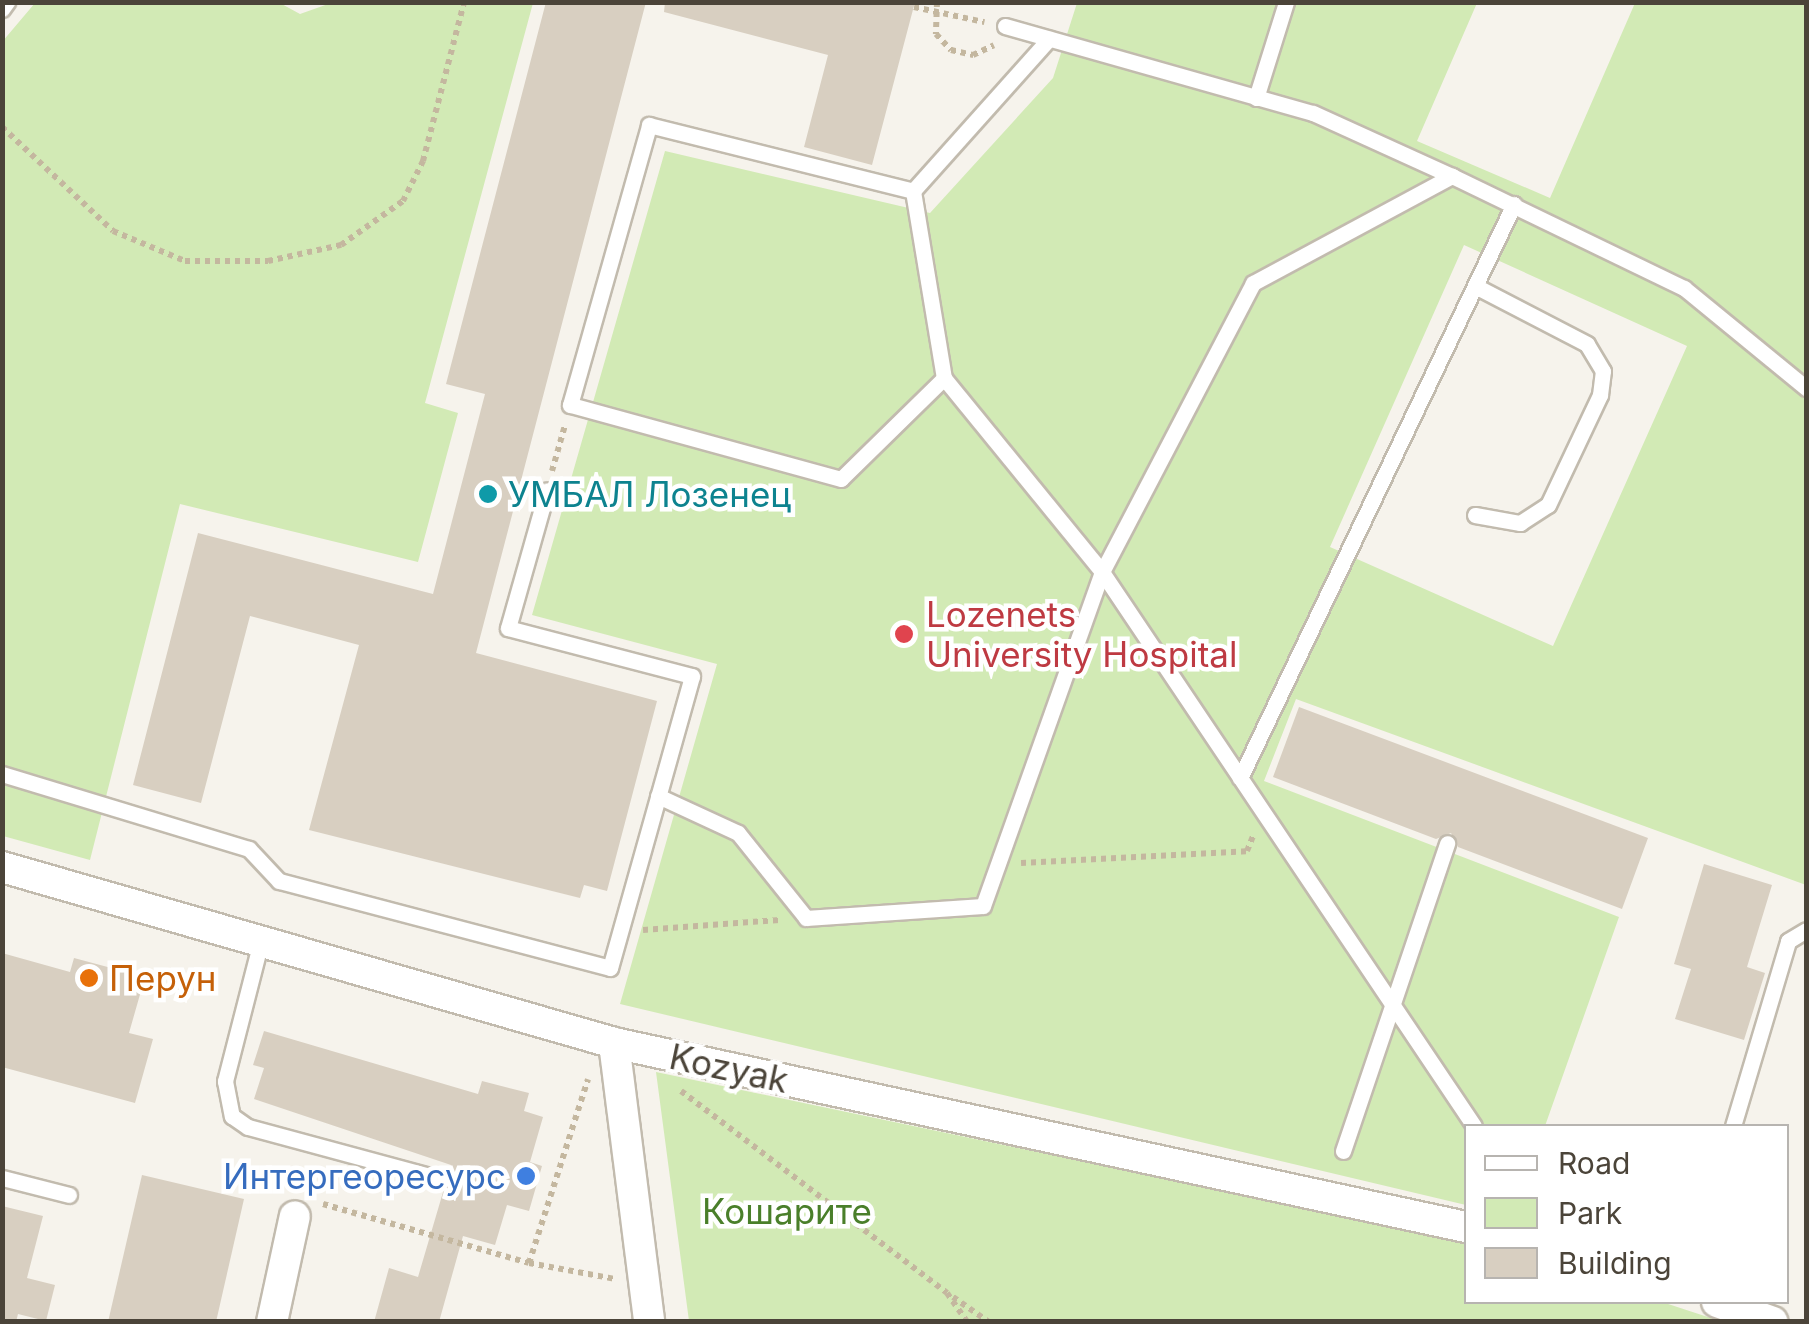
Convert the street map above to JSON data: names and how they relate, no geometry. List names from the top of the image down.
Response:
{
  "streets": {
    "street": ["Kozyak"]
  },
  "parks": ["Кошарите"],
  "places": [
    "УМБАЛ Лозенец",
    "Lozenets University Hospital",
    "Перун",
    "Интергеоресурс"
  ],
  "legend": ["Road", "Park", "Building"]
}
